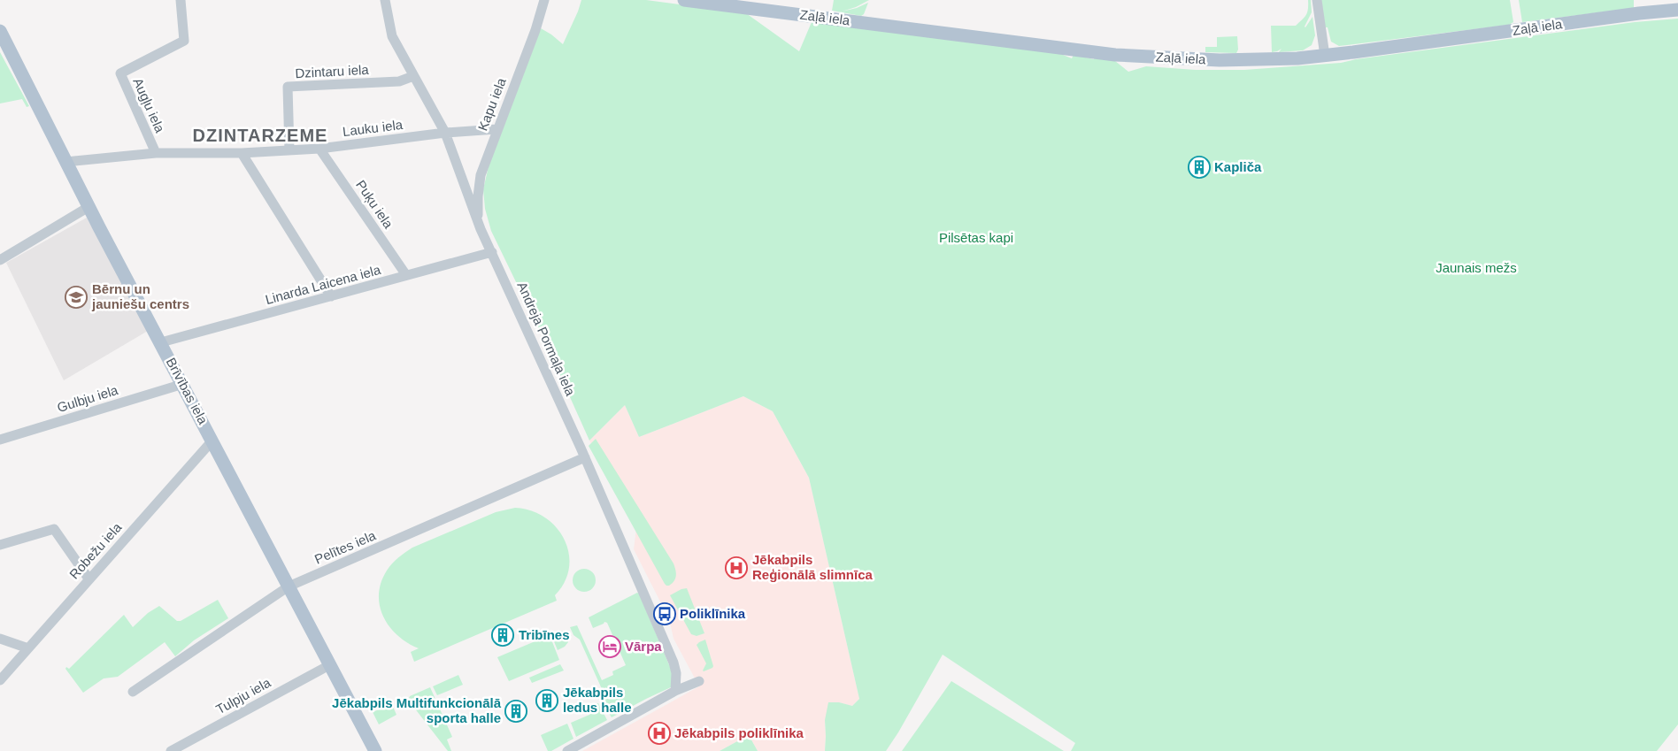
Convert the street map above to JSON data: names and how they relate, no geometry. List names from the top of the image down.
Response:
{
  "streets": {
    "main road": ["Zaļā iela", "Brīvības iela"],
    "street": [
      "Dzintaru iela",
      "Kapu iela",
      "Augļu iela",
      "Lauku iela",
      "Puķu iela",
      "Linarda Laicena iela",
      "Andreja Pormaļa iela",
      "Gulbju iela",
      "Pelītes iela",
      "Robežu iela",
      "Tulpju iela"
    ]
  },
  "crossings": [
    ["Dzintaru iela", "Lauku iela"],
    ["Dzintaru iela", "Andreja Pormaļa iela"],
    ["Kapu iela", "Lauku iela"],
    ["Kapu iela", "Andreja Pormaļa iela"],
    ["Augļu iela", "Lauku iela"],
    ["Lauku iela", "Puķu iela"],
    ["Lauku iela", "Andreja Pormaļa iela"],
    ["Lauku iela", "Brīvības iela"],
    ["Puķu iela", "Linarda Laicena iela"],
    ["Linarda Laicena iela", "Andreja Pormaļa iela"],
    ["Linarda Laicena iela", "Brīvības iela"],
    ["Andreja Pormaļa iela", "Pelītes iela"],
    ["Brīvības iela", "Gulbju iela"],
    ["Brīvības iela", "Pelītes iela"],
    ["Brīvības iela", "Robežu iela"],
    ["Brīvības iela", "Tulpju iela"]
  ],
  "districts": ["DZINTARZEME"],
  "parks": ["Pilsētas kapi", "Jaunais mežs"],
  "places": {
    "building": [
      "Kapliča",
      "Tribīnes",
      "Jēkabpils ledus halle",
      "Jēkabpils Multifunkcionālā sporta halle"
    ],
    "school or university": ["Bērnu un jauniešu centrs"],
    "hospital": ["Jēkabpils Reģionālā slimnīca", "Jēkabpils poliklīnika"],
    "bus stop": ["Poliklīnika"],
    "hotel": ["Vārpa"]
  }
}
